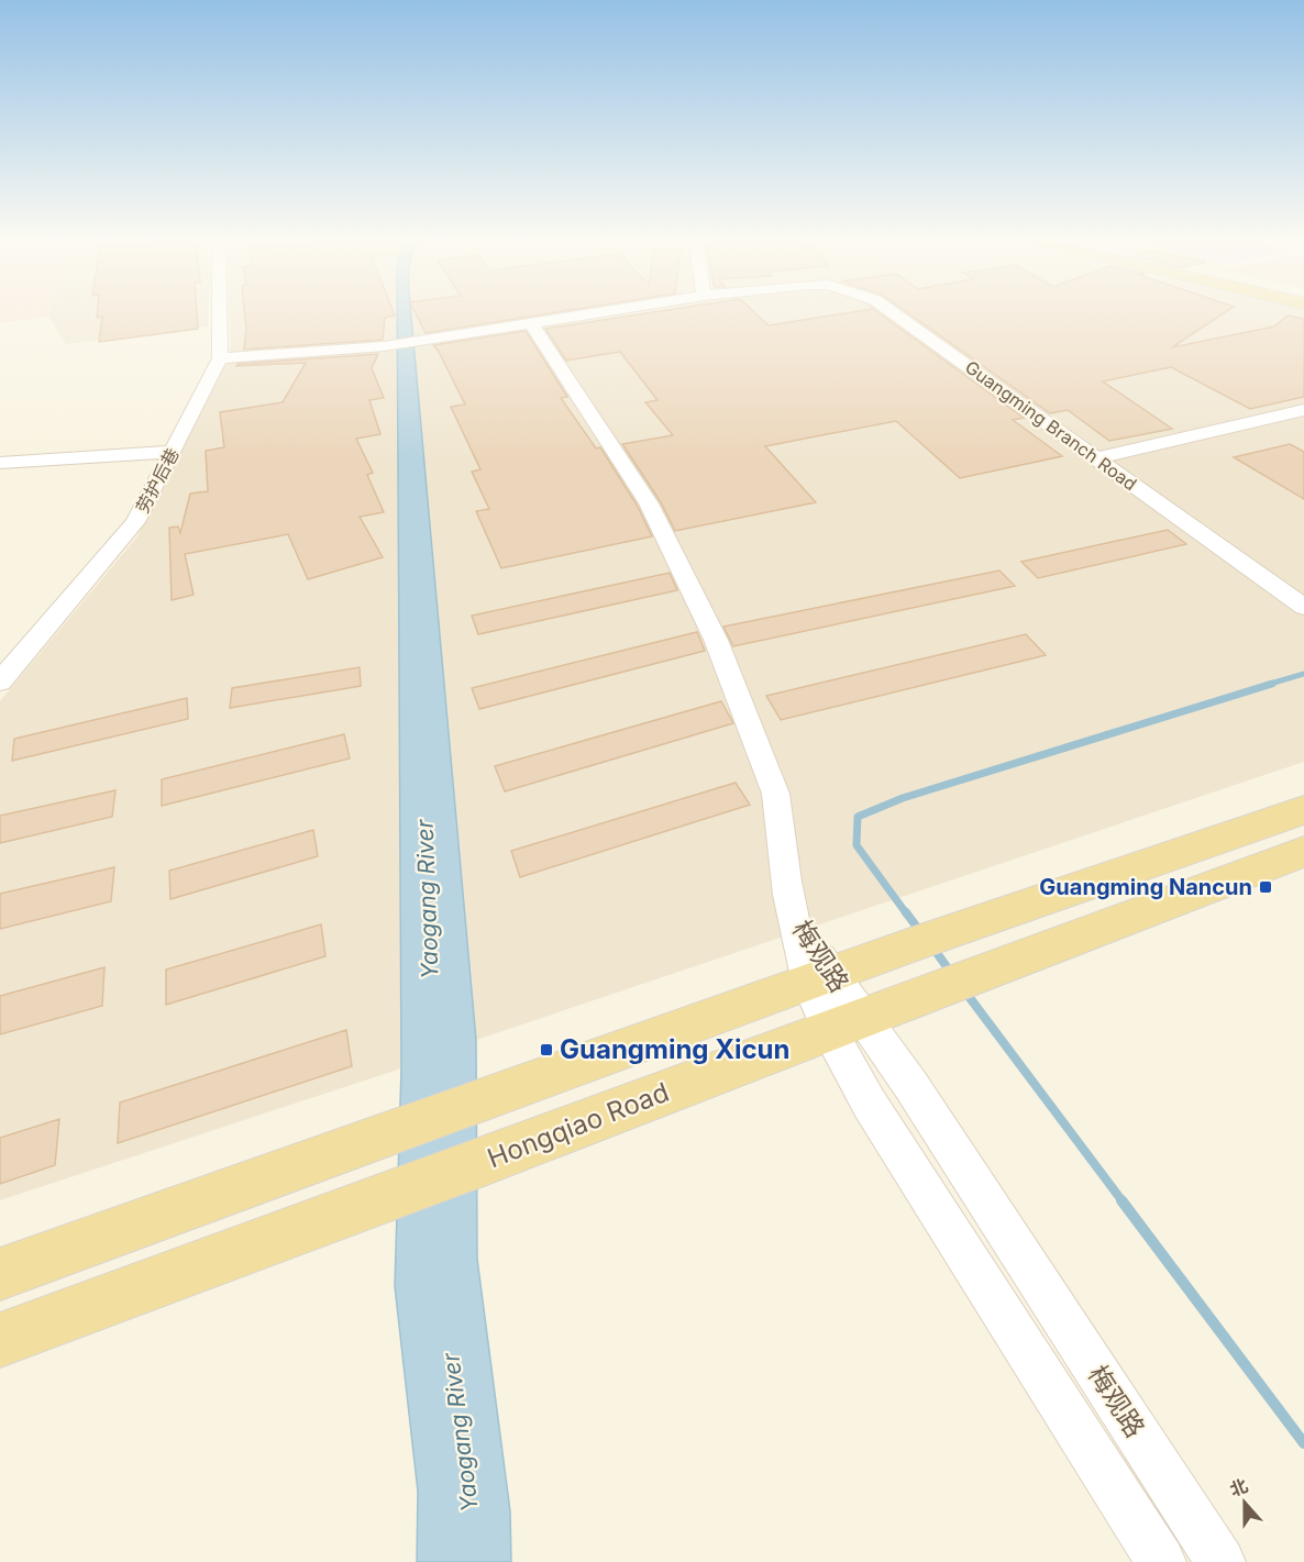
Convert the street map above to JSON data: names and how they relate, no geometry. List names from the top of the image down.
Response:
{
  "streets": {
    "main road": ["Hongqiao Road"],
    "street": ["Guangming Branch Road", "劳护后巷", "梅观路"]
  },
  "crossings": [
    ["Guangming Branch Road", "劳护后巷"],
    ["Guangming Branch Road", "梅观路"],
    ["梅观路", "Hongqiao Road"]
  ],
  "water": ["Yaogang River"],
  "places": {
    "transit": ["Guangming Nancun", "Guangming Xicun"]
  },
  "north": "top"
}
